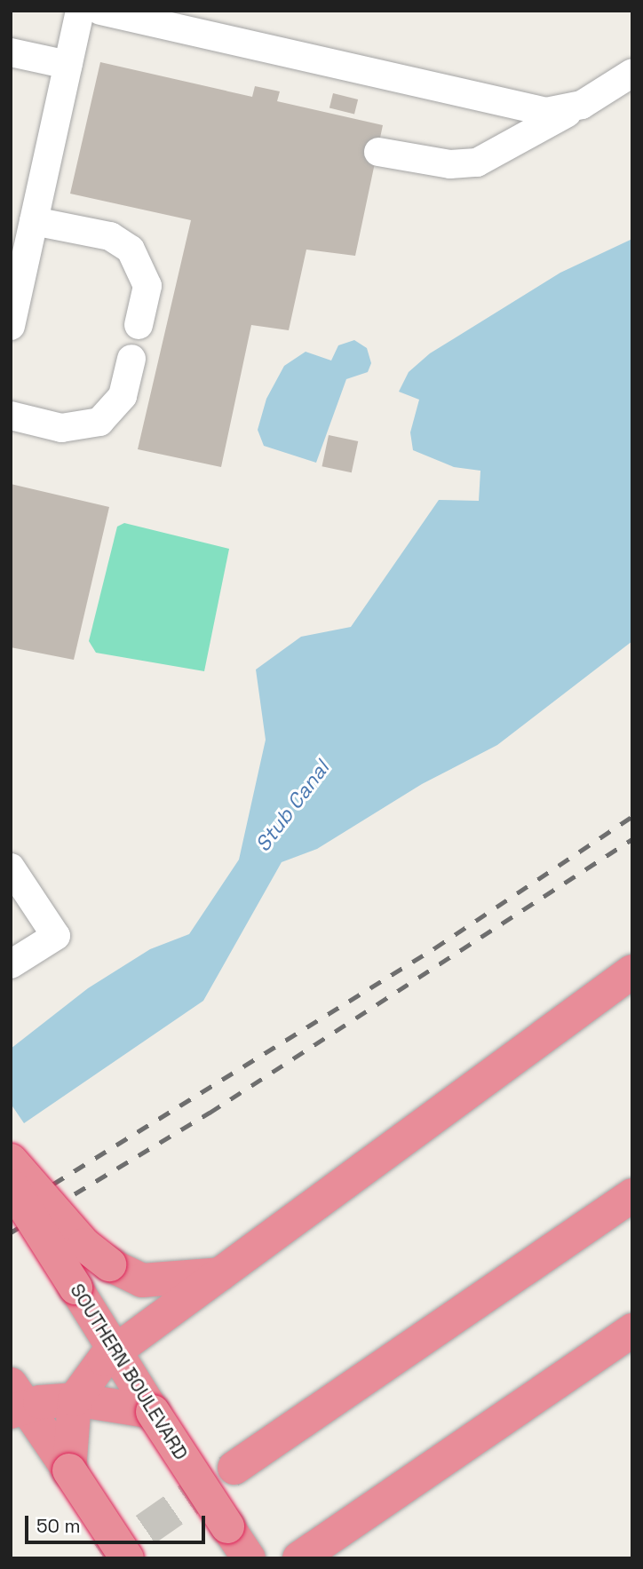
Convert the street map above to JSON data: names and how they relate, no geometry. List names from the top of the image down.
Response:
{
  "streets": {
    "highway": ["SOUTHERN BOULEVARD"]
  },
  "water": ["Stub Canal"],
  "scale_bar": "50 m"
}
